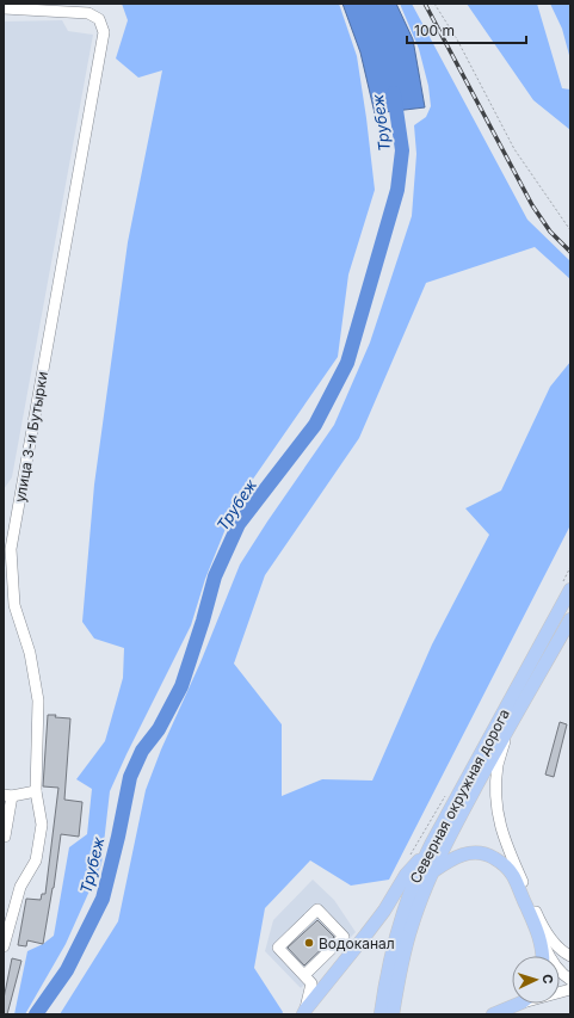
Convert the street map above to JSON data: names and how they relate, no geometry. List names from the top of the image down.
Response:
{
  "streets": {
    "main road": ["Северная окружная дорога"],
    "street": ["улица 3-и Бутырки"]
  },
  "water": ["Трубеж"],
  "places": ["Водоканал"],
  "scale_bar": "100 m",
  "north": "right"
}
